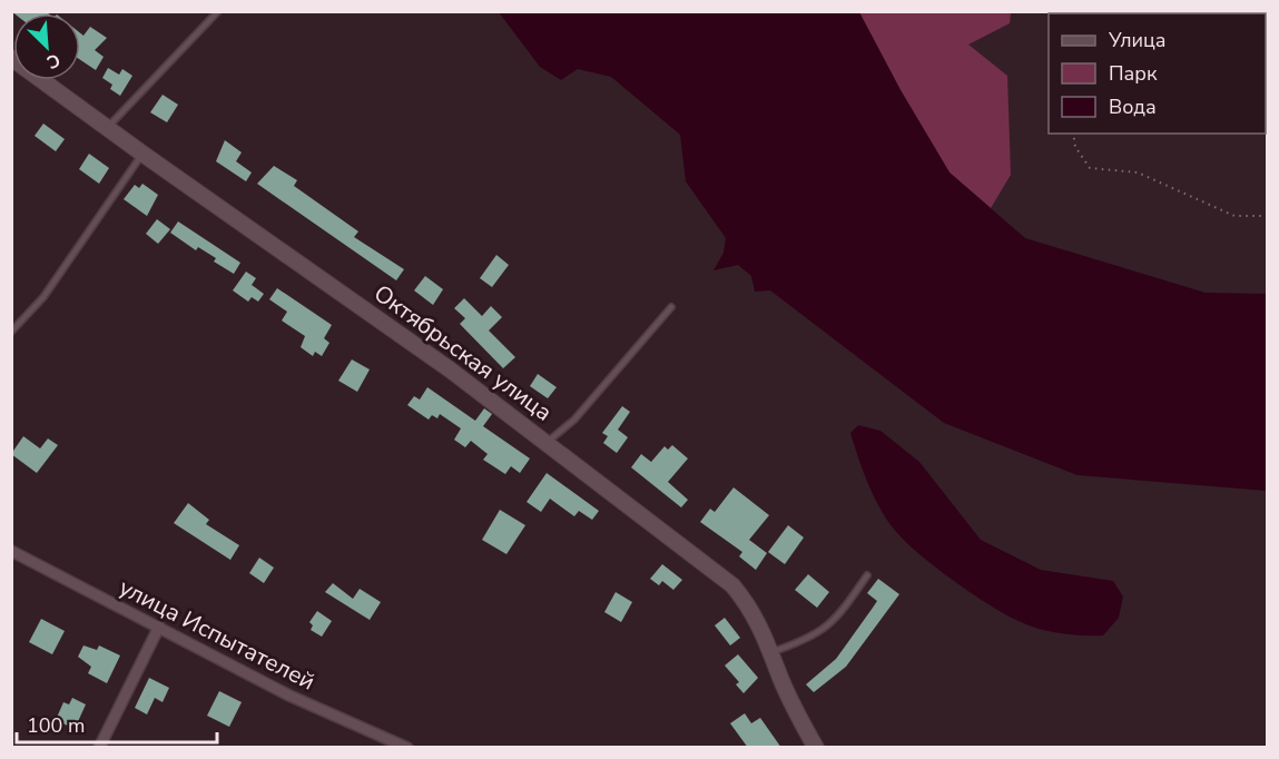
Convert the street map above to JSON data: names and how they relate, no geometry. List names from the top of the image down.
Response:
{
  "streets": {
    "street": ["Октябрьская улица", "улица Испытателей"]
  },
  "legend": ["Улица", "Парк", "Вода"],
  "scale_bar": "100 m",
  "north": "bottom right"
}
